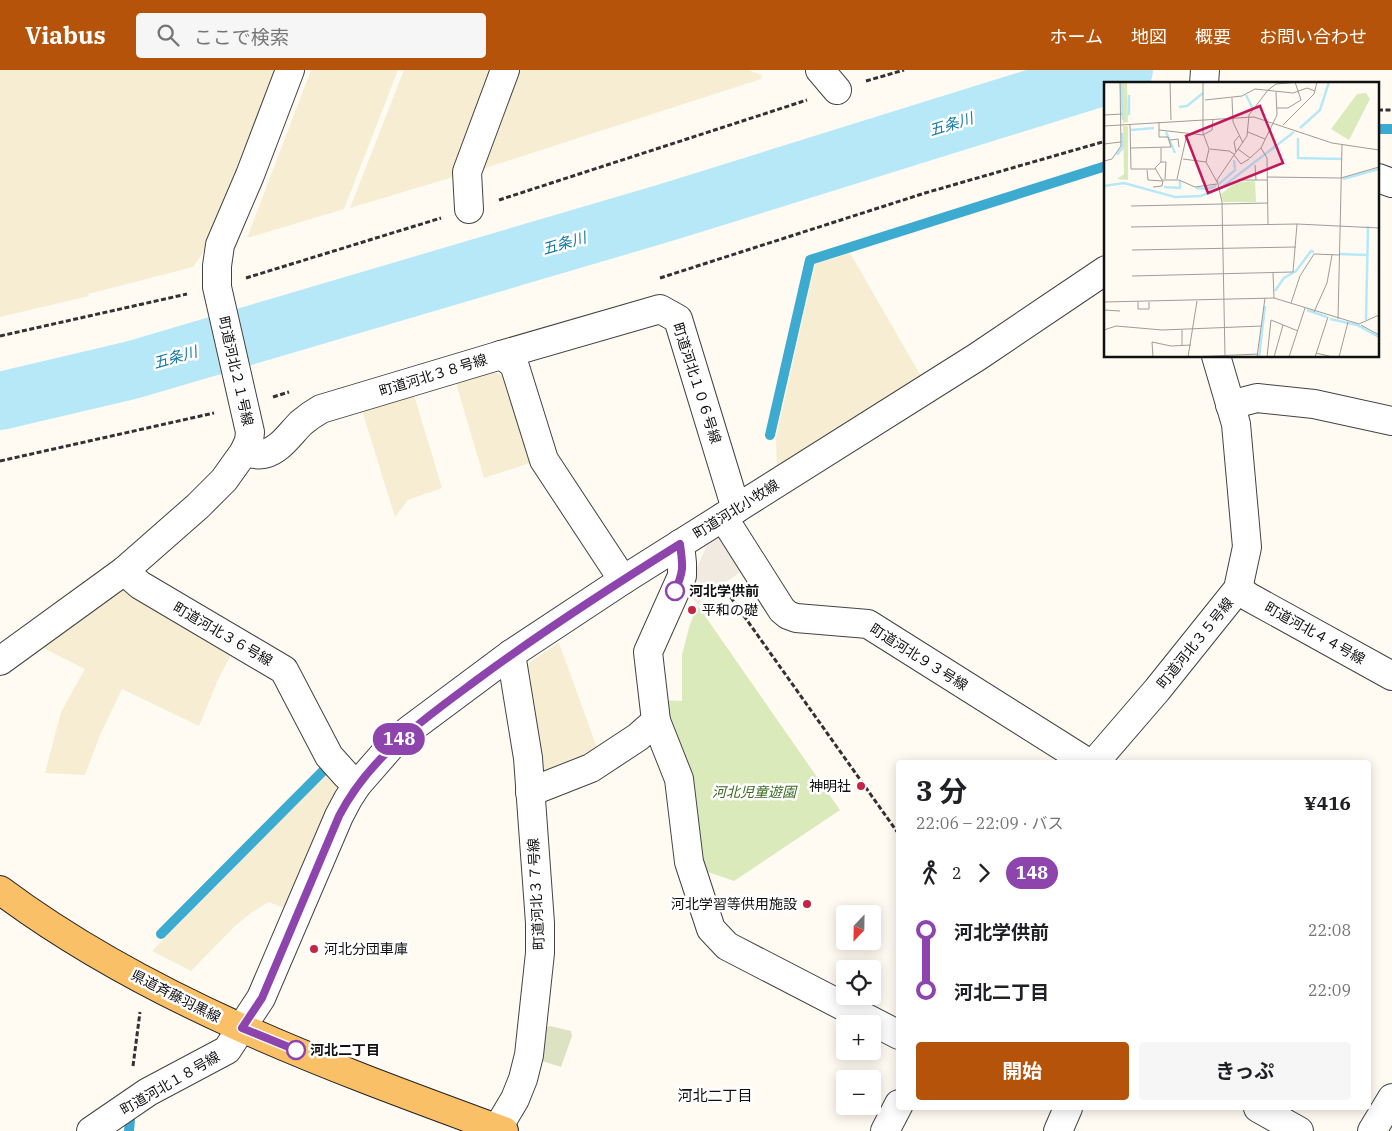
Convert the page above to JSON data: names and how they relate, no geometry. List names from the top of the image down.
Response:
{
  "streets": {
    "main road": ["県道斉藤羽黒線"],
    "street": [
      "町道河北２１号線",
      "町道河北３８号線",
      "町道河北１０６号線",
      "町道河北小牧線",
      "町道河北４４号線",
      "町道河北３６号線",
      "町道河北３５号線",
      "町道河北９３号線",
      "町道河北３７号線",
      "町道河北１８号線"
    ]
  },
  "crossings": [
    ["町道河北２１号線", "町道河北３８号線"],
    ["町道河北２１号線", "町道河北３６号線"],
    ["町道河北３８号線", "町道河北１０６号線"],
    ["町道河北３８号線", "町道河北小牧線"],
    ["町道河北１０６号線", "町道河北小牧線"],
    ["町道河北１０６号線", "町道河北９３号線"],
    ["町道河北小牧線", "町道河北３６号線"],
    ["町道河北小牧線", "町道河北９３号線"],
    ["町道河北小牧線", "町道河北３７号線"],
    ["町道河北小牧線", "県道斉藤羽黒線"],
    ["町道河北小牧線", "町道河北１８号線"],
    ["町道河北４４号線", "町道河北３５号線"],
    ["町道河北３７号線", "県道斉藤羽黒線"],
    ["県道斉藤羽黒線", "町道河北１８号線"]
  ],
  "districts": ["河北二丁目"],
  "water": ["五条川"],
  "parks": ["河北児童遊園"],
  "places": [
    "河北学供前",
    "平和の礎",
    "神明社",
    "河北学習等供用施設",
    "河北分団車庫",
    "河北二丁目"
  ],
  "lines": ["bus line 148"],
  "north": "bottom",
  "page": {
    "header": "Viabus",
    "search": "ここで検索",
    "nav": [
      "ホーム",
      "地図",
      "概要",
      "お問い合わせ"
    ],
    "on_map": "148",
    "heading": ["3 分", "22:06 – 22:09 · バス", "¥416"],
    "legs": ["2", "148"],
    "list": [
      {
        "name": "河北学供前",
        "value": "22:08"
      },
      {
        "name": "河北二丁目",
        "value": "22:09"
      }
    ],
    "map_buttons": ["+", "−"],
    "buttons": ["開始", "きっぷ"]
  }
}
